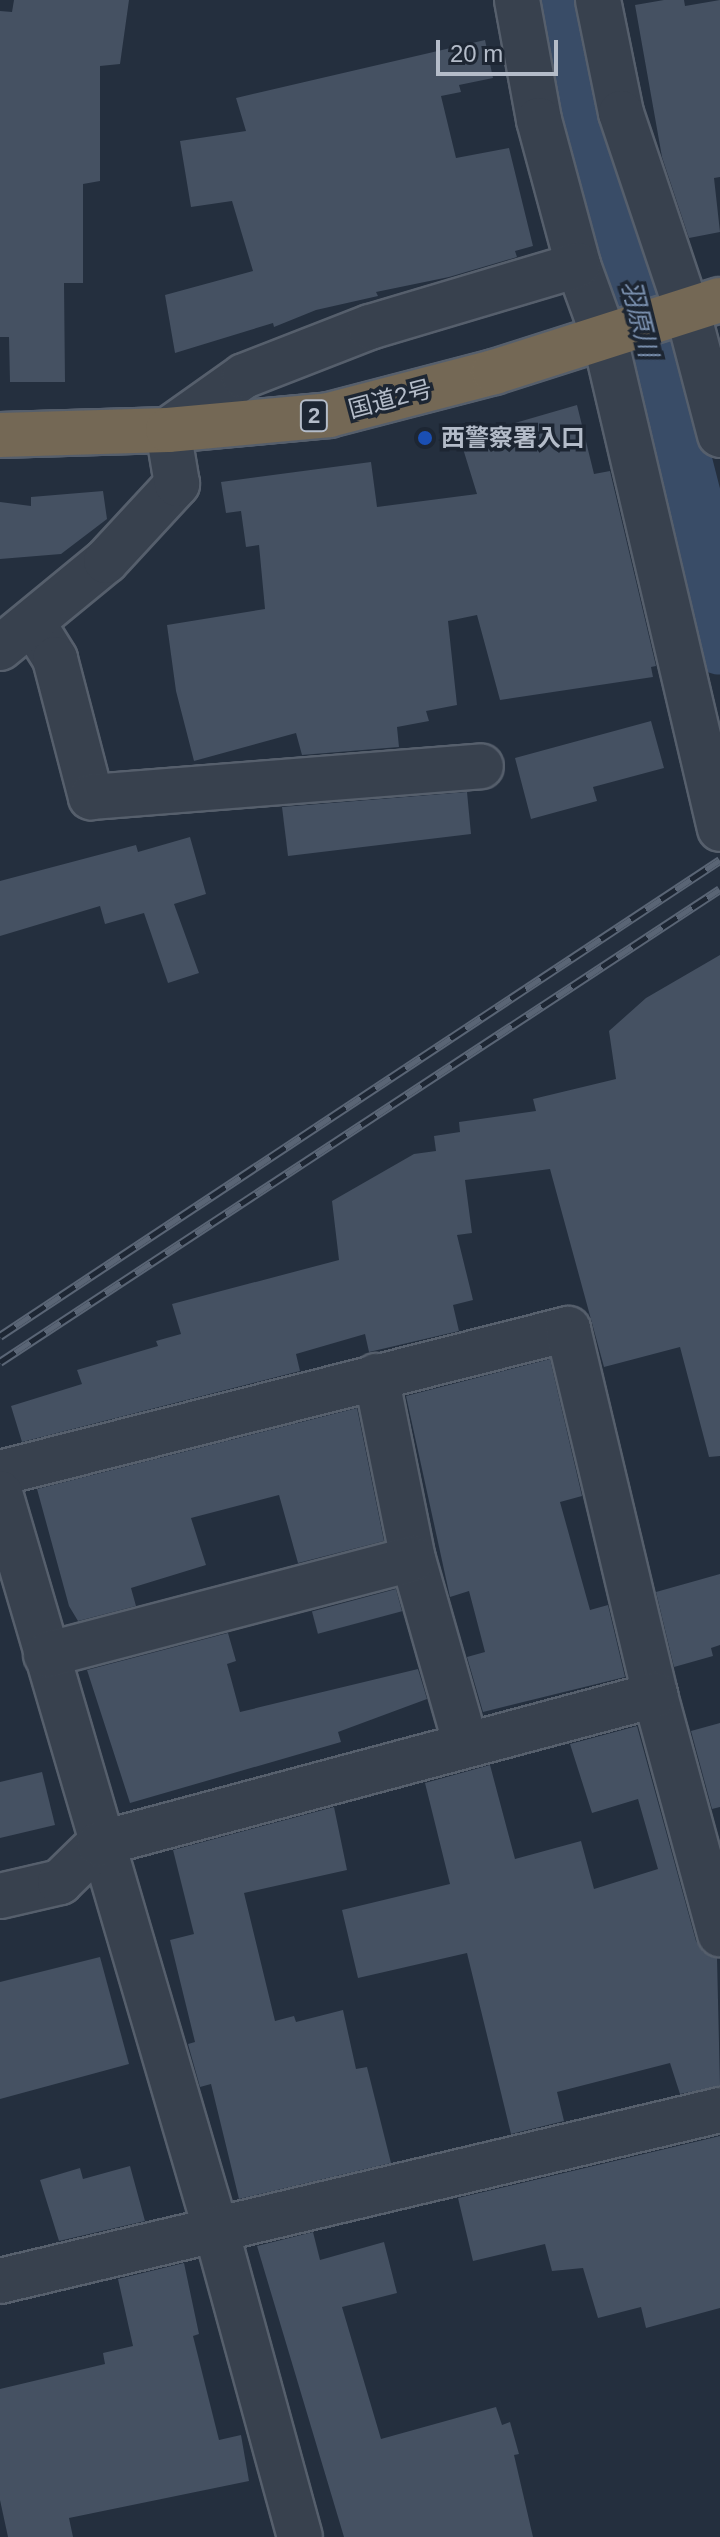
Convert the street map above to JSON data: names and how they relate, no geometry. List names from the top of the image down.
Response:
{
  "streets": {
    "highway": ["国道2号", "2"]
  },
  "water": ["羽原川"],
  "places": ["西警察署入口"],
  "scale_bar": "20 m"
}
